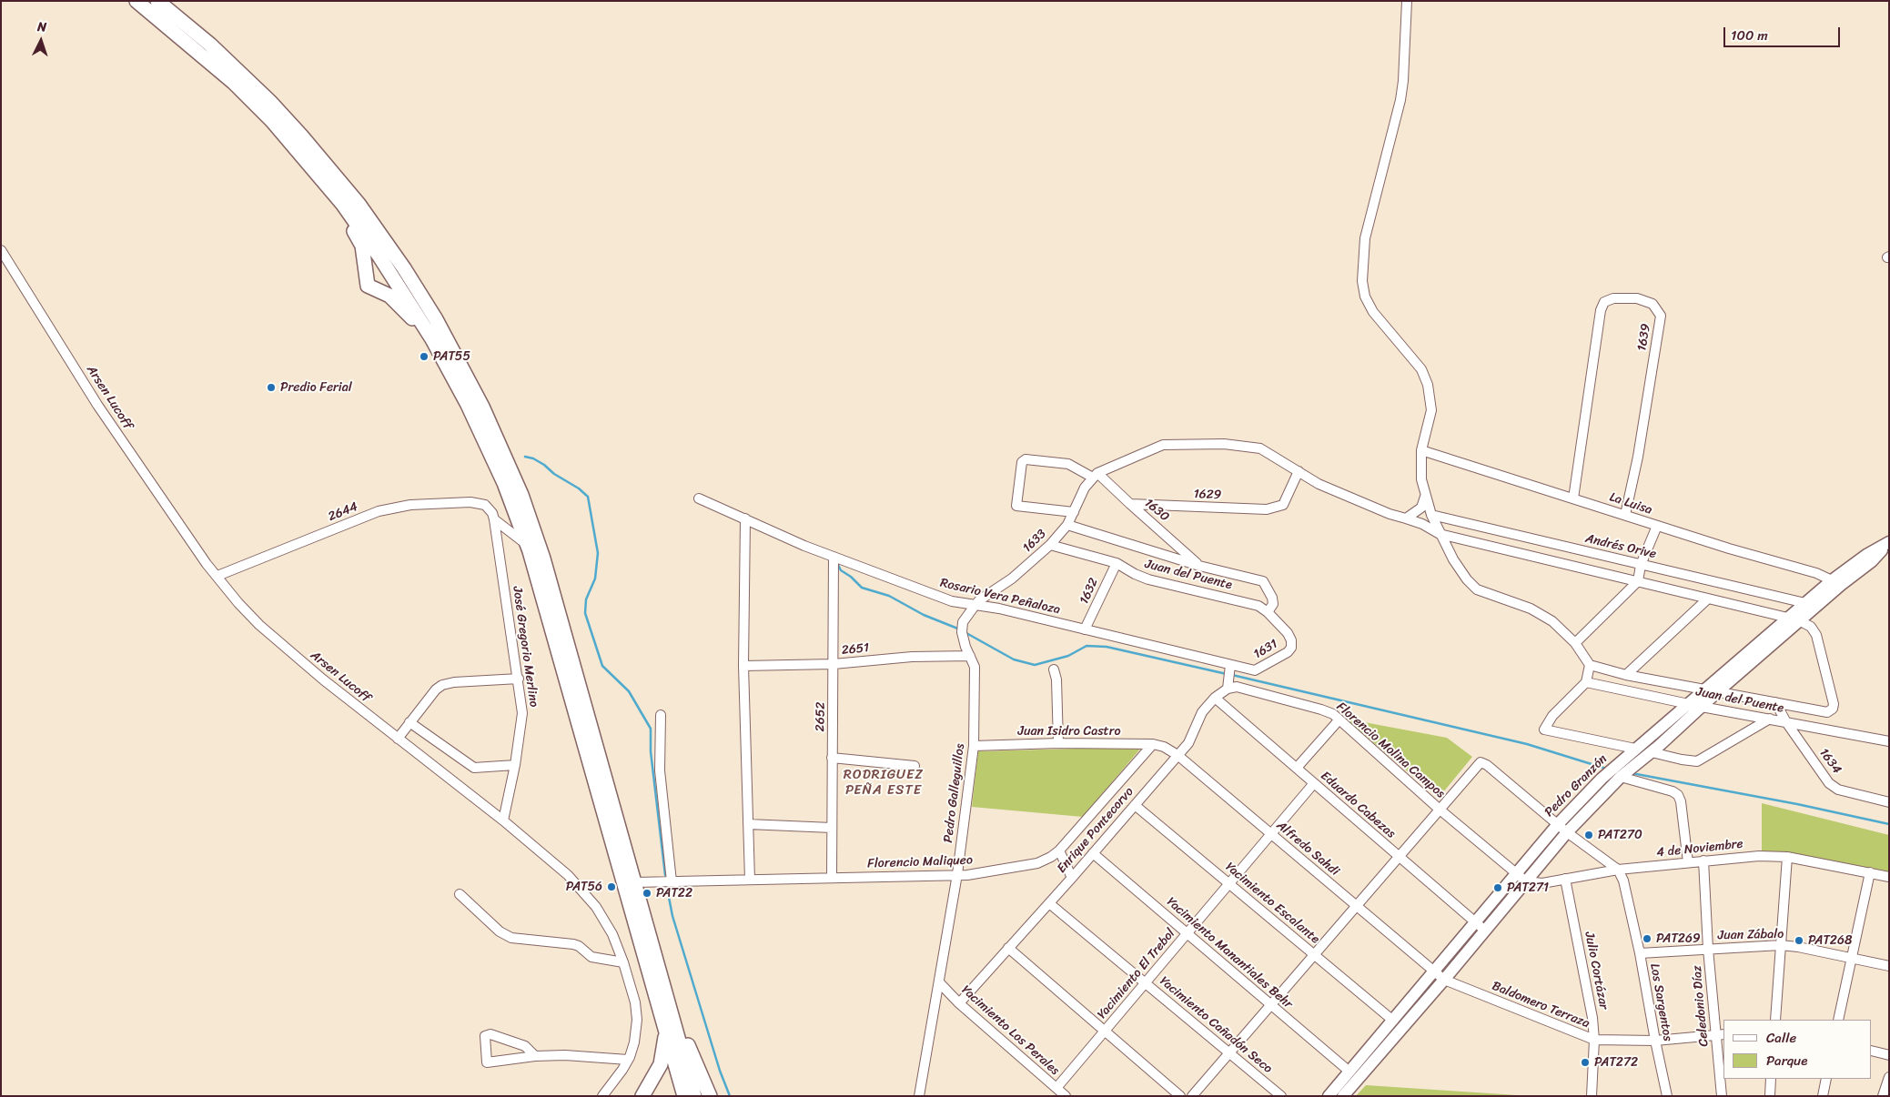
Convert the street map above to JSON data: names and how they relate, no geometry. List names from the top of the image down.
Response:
{
  "streets": {
    "main road": ["Pedro Granzón"],
    "street": [
      "1639",
      "Arsen Lucoff",
      "1629",
      "La Luisa",
      "1630",
      "2644",
      "1633",
      "Andrés Orive",
      "Juan del Puente",
      "1632",
      "Rosario Vera Peñaloza",
      "José Gregorio Merlino",
      "2651",
      "1631",
      "2652",
      "Juan Isidro Castro",
      "Florencio Molina Campos",
      "1634",
      "Pedro Galleguillos",
      "Eduardo Cabezas",
      "Enrique Pontecorvo",
      "Alfredo Sahdi",
      "4 de Noviembre",
      "Florencio Maliqueo",
      "Yacimiento Escalante",
      "Juan Zábalo",
      "Yacimiento Manantiales Behr",
      "Julio Cortázar",
      "Yacimiento El Trebol",
      "Los Sargentos",
      "Baldomero Terraza",
      "Celedonio Díaz",
      "Yacimiento Cañadón Seco",
      "Yacimiento Los Perales"
    ]
  },
  "crossings": [
    ["1639", "La Luisa"],
    ["Arsen Lucoff", "2644"],
    ["Arsen Lucoff", "José Gregorio Merlino"],
    ["1629", "1630"],
    ["La Luisa", "Pedro Granzón"],
    ["1630", "1633"],
    ["1630", "Juan del Puente"],
    ["2644", "José Gregorio Merlino"],
    ["1633", "Juan del Puente"],
    ["1633", "Rosario Vera Peñaloza"],
    ["1633", "Pedro Galleguillos"],
    ["Andrés Orive", "Pedro Granzón"],
    ["Juan del Puente", "1632"],
    ["Juan del Puente", "1631"],
    ["Juan del Puente", "1634"],
    ["Juan del Puente", "Pedro Granzón"],
    ["1632", "Rosario Vera Peñaloza"],
    ["Rosario Vera Peñaloza", "1631"],
    ["Rosario Vera Peñaloza", "2652"],
    ["Rosario Vera Peñaloza", "Pedro Galleguillos"],
    ["2651", "2652"],
    ["2651", "Pedro Galleguillos"],
    ["2652", "Florencio Maliqueo"],
    ["Juan Isidro Castro", "Pedro Galleguillos"],
    ["Juan Isidro Castro", "Alfredo Sahdi"],
    ["Juan Isidro Castro", "Florencio Maliqueo"],
    ["Florencio Molina Campos", "Pedro Granzón"],
    ["Florencio Molina Campos", "Enrique Pontecorvo"],
    ["Pedro Granzón", "Eduardo Cabezas"],
    ["Pedro Granzón", "Alfredo Sahdi"],
    ["Pedro Granzón", "4 de Noviembre"],
    ["Pedro Granzón", "Yacimiento Escalante"],
    ["Pedro Granzón", "Yacimiento Manantiales Behr"],
    ["Pedro Granzón", "Baldomero Terraza"],
    ["Pedro Galleguillos", "Florencio Maliqueo"],
    ["Pedro Galleguillos", "Yacimiento Los Perales"],
    ["Eduardo Cabezas", "Enrique Pontecorvo"],
    ["Eduardo Cabezas", "Yacimiento El Trebol"],
    ["Enrique Pontecorvo", "Alfredo Sahdi"],
    ["Enrique Pontecorvo", "Yacimiento Escalante"],
    ["Enrique Pontecorvo", "Yacimiento Manantiales Behr"],
    ["Enrique Pontecorvo", "Yacimiento Cañadón Seco"],
    ["Enrique Pontecorvo", "Yacimiento Los Perales"],
    ["Alfredo Sahdi", "Yacimiento El Trebol"],
    ["Alfredo Sahdi", "Baldomero Terraza"],
    ["4 de Noviembre", "Julio Cortázar"],
    ["4 de Noviembre", "Los Sargentos"],
    ["4 de Noviembre", "Celedonio Díaz"],
    ["Yacimiento Escalante", "Yacimiento El Trebol"],
    ["Juan Zábalo", "Los Sargentos"],
    ["Juan Zábalo", "Celedonio Díaz"],
    ["Yacimiento Manantiales Behr", "Yacimiento El Trebol"],
    ["Julio Cortázar", "Baldomero Terraza"],
    ["Yacimiento El Trebol", "Yacimiento Cañadón Seco"],
    ["Yacimiento El Trebol", "Yacimiento Los Perales"],
    ["Los Sargentos", "Baldomero Terraza"],
    ["Baldomero Terraza", "Celedonio Díaz"]
  ],
  "districts": ["RODRIGUEZ PEÑA ESTE"],
  "places": [
    "PAT55",
    "Predio Ferial",
    "PAT270",
    "PAT56",
    "PAT271",
    "PAT22",
    "PAT269",
    "PAT268",
    "PAT272"
  ],
  "legend": ["Calle", "Parque"],
  "scale_bar": "100 m",
  "north": "top"
}
